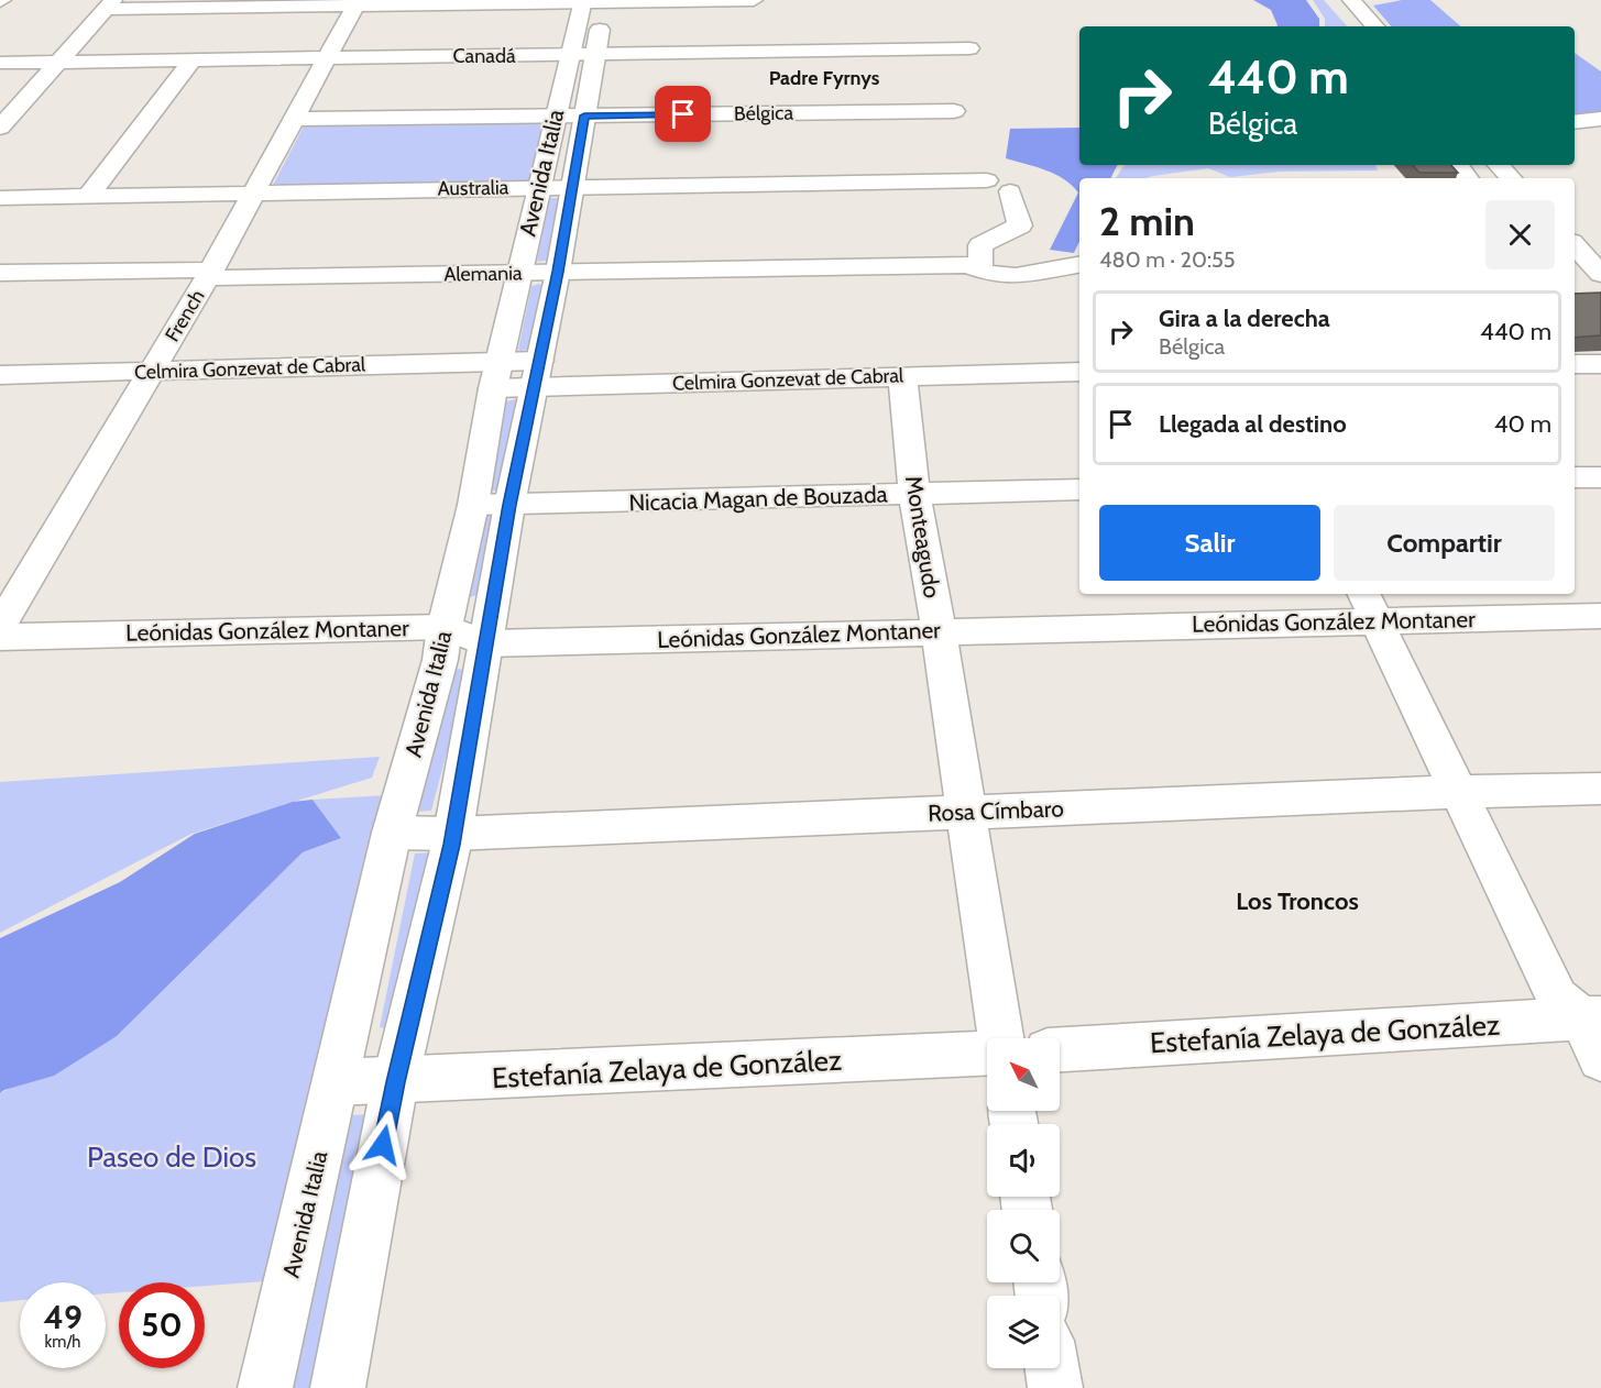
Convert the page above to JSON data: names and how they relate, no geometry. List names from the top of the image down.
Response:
{
  "streets": {
    "street": [
      "Canadá",
      "Bélgica",
      "Avenida Italia",
      "Australia",
      "Alemania",
      "French",
      "Celmira Gonzevat de Cabral",
      "Nicacia Magan de Bouzada",
      "Monteagudo",
      "Leónidas González Montaner",
      "Rosa Címbaro",
      "Estefanía Zelaya de González"
    ]
  },
  "crossings": [
    ["Canadá", "Avenida Italia"],
    ["Canadá", "French"],
    ["Bélgica", "Avenida Italia"],
    ["Bélgica", "French"],
    ["Avenida Italia", "Australia"],
    ["Avenida Italia", "Alemania"],
    ["Avenida Italia", "Celmira Gonzevat de Cabral"],
    ["Avenida Italia", "Nicacia Magan de Bouzada"],
    ["Avenida Italia", "Leónidas González Montaner"],
    ["Avenida Italia", "Rosa Címbaro"],
    ["Avenida Italia", "Estefanía Zelaya de González"],
    ["Australia", "French"],
    ["Alemania", "French"],
    ["French", "Celmira Gonzevat de Cabral"],
    ["Celmira Gonzevat de Cabral", "Monteagudo"],
    ["Nicacia Magan de Bouzada", "Monteagudo"],
    ["Monteagudo", "Leónidas González Montaner"],
    ["Monteagudo", "Rosa Címbaro"]
  ],
  "districts": ["Padre Fyrnys", "Los Troncos"],
  "parks": ["Paseo de Dios"],
  "north": "top left",
  "page": {
    "turn": ["440 m", "Bélgica"],
    "heading": ["2 min", "480 m · 20:55"],
    "list": [
      {
        "name": "Gira a la derecha",
        "note": "Bélgica",
        "value": "440 m"
      },
      {
        "name": "Llegada al destino",
        "value": "40 m"
      }
    ],
    "buttons": ["Salir", "Compartir"],
    "speed": "49 km/h",
    "limit": "50"
  }
}
